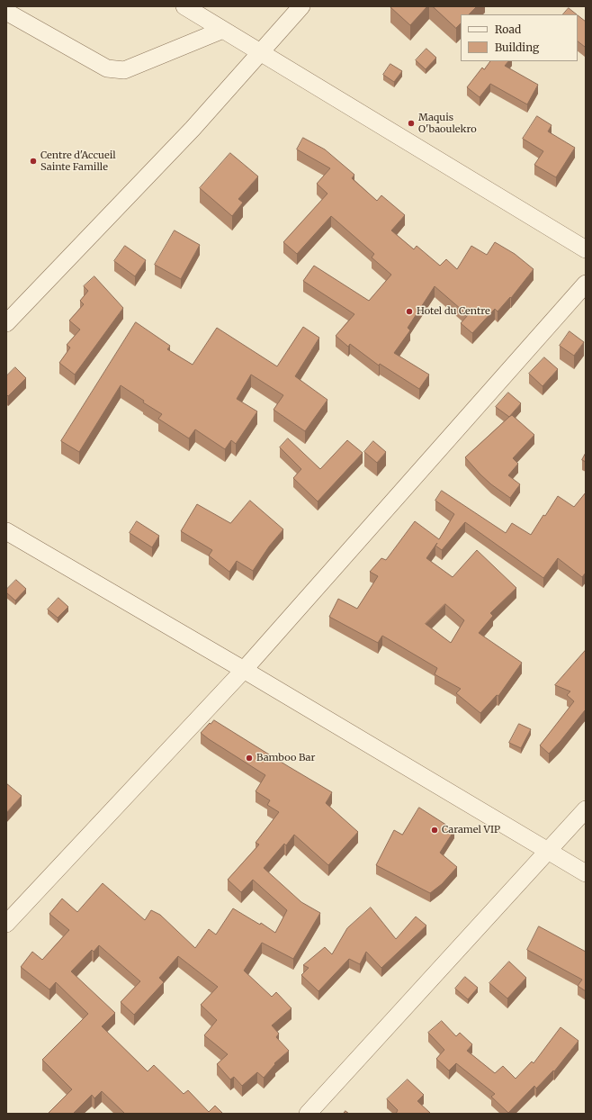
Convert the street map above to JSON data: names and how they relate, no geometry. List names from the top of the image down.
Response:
{
  "places": [
    "Maquis O'baoulekro",
    "Centre d'Accueil Sainte Famille",
    "Hotel du Centre",
    "Bamboo Bar",
    "Caramel VIP"
  ],
  "legend": ["Road", "Building"]
}
